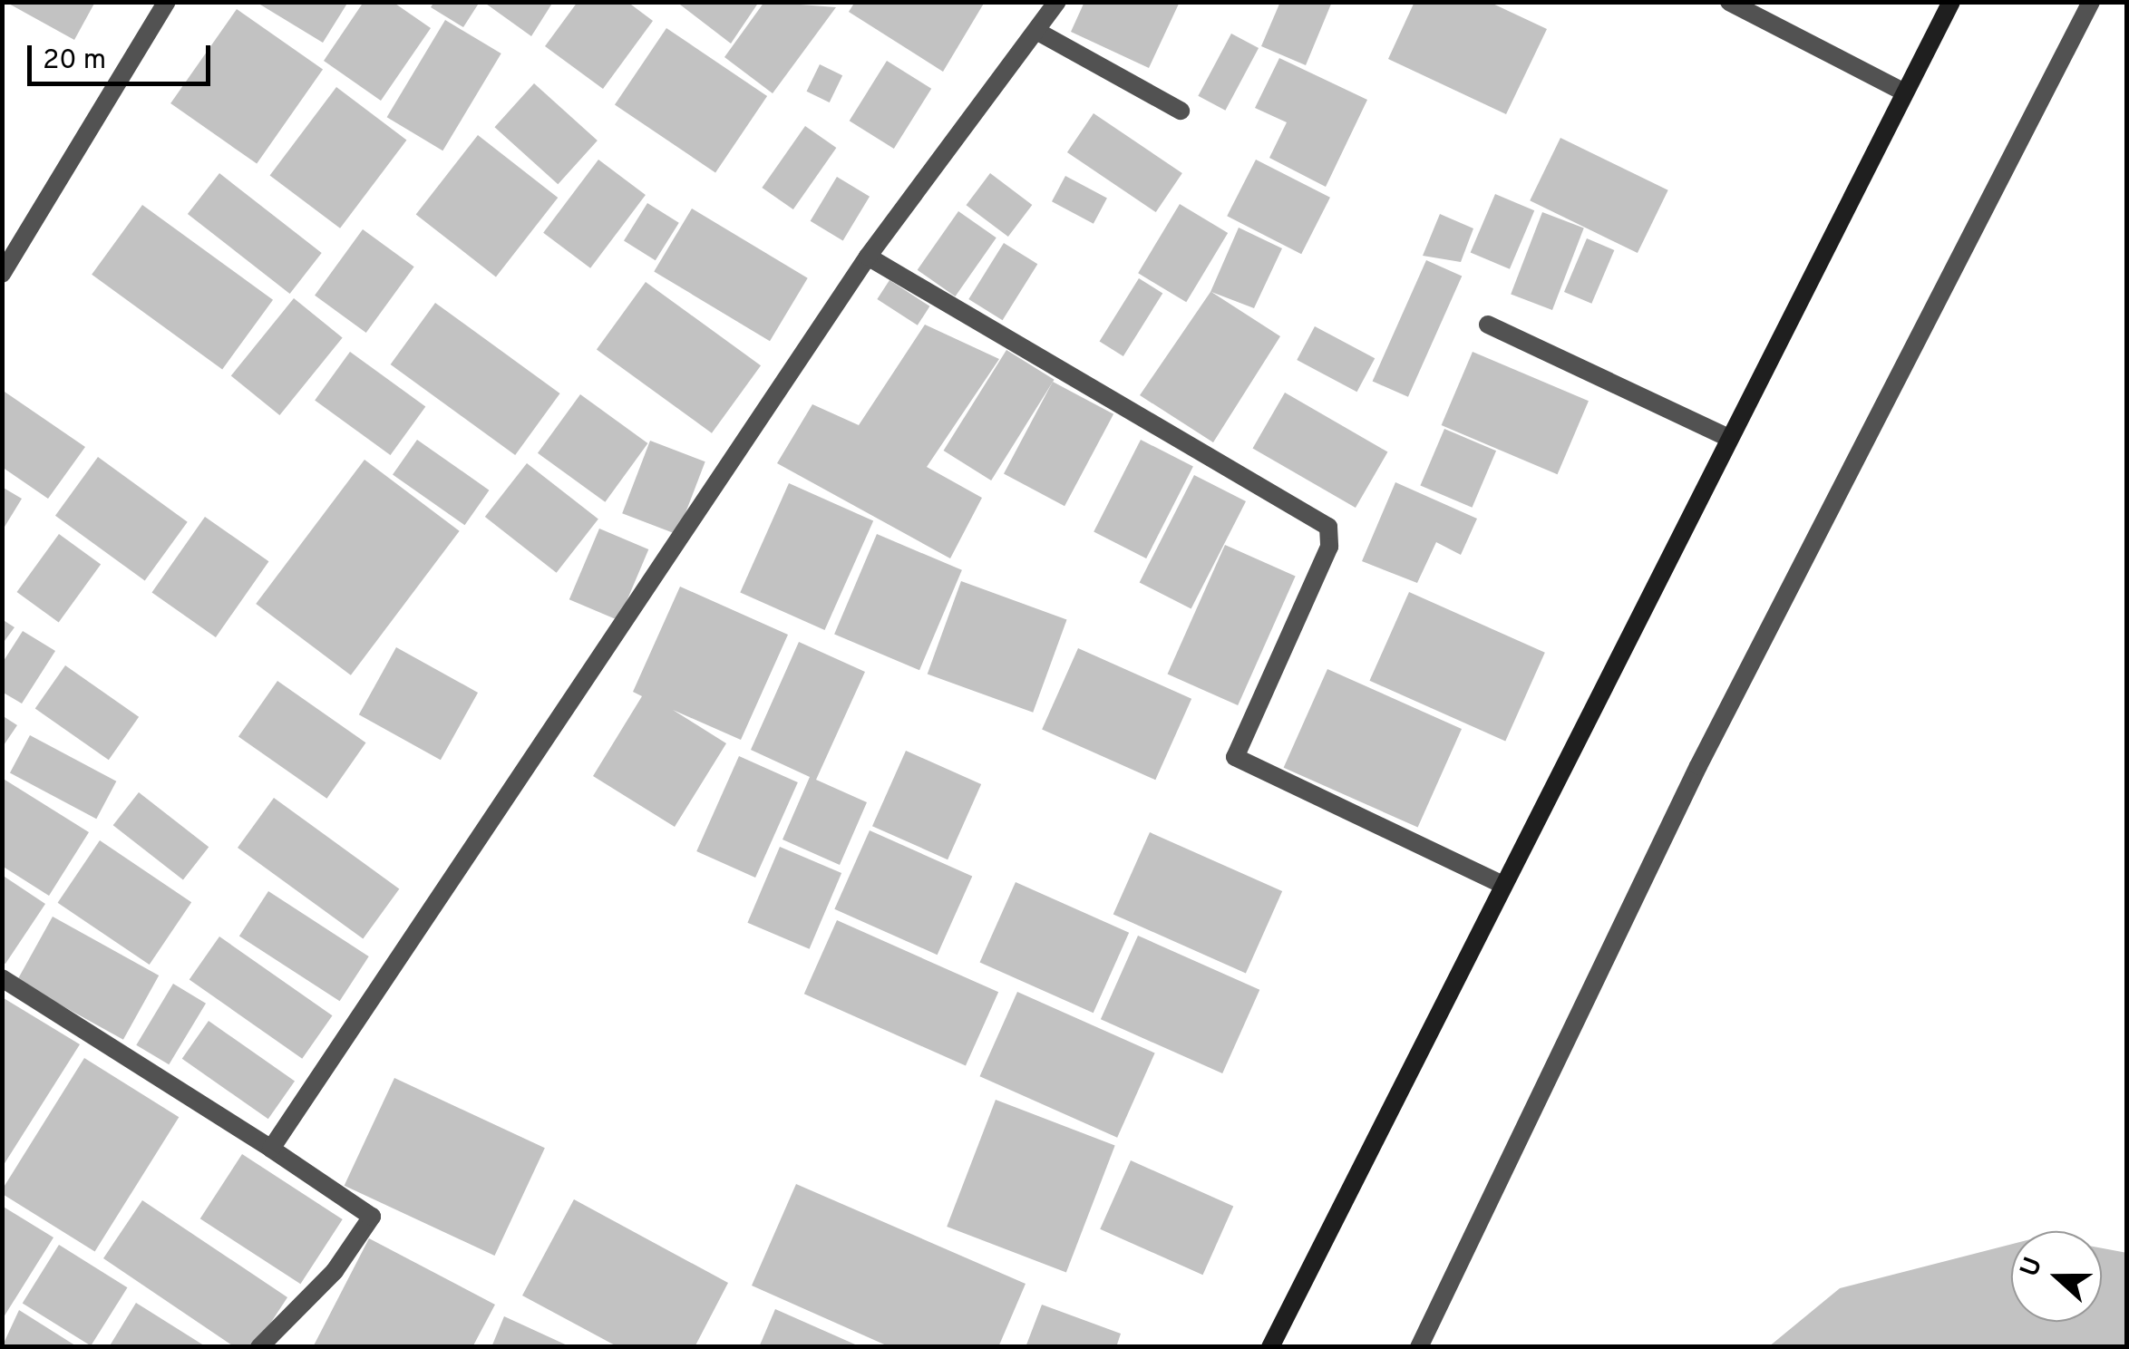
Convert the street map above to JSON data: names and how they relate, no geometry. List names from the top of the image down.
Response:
{
  "scale_bar": "20 m",
  "north": "left"
}
